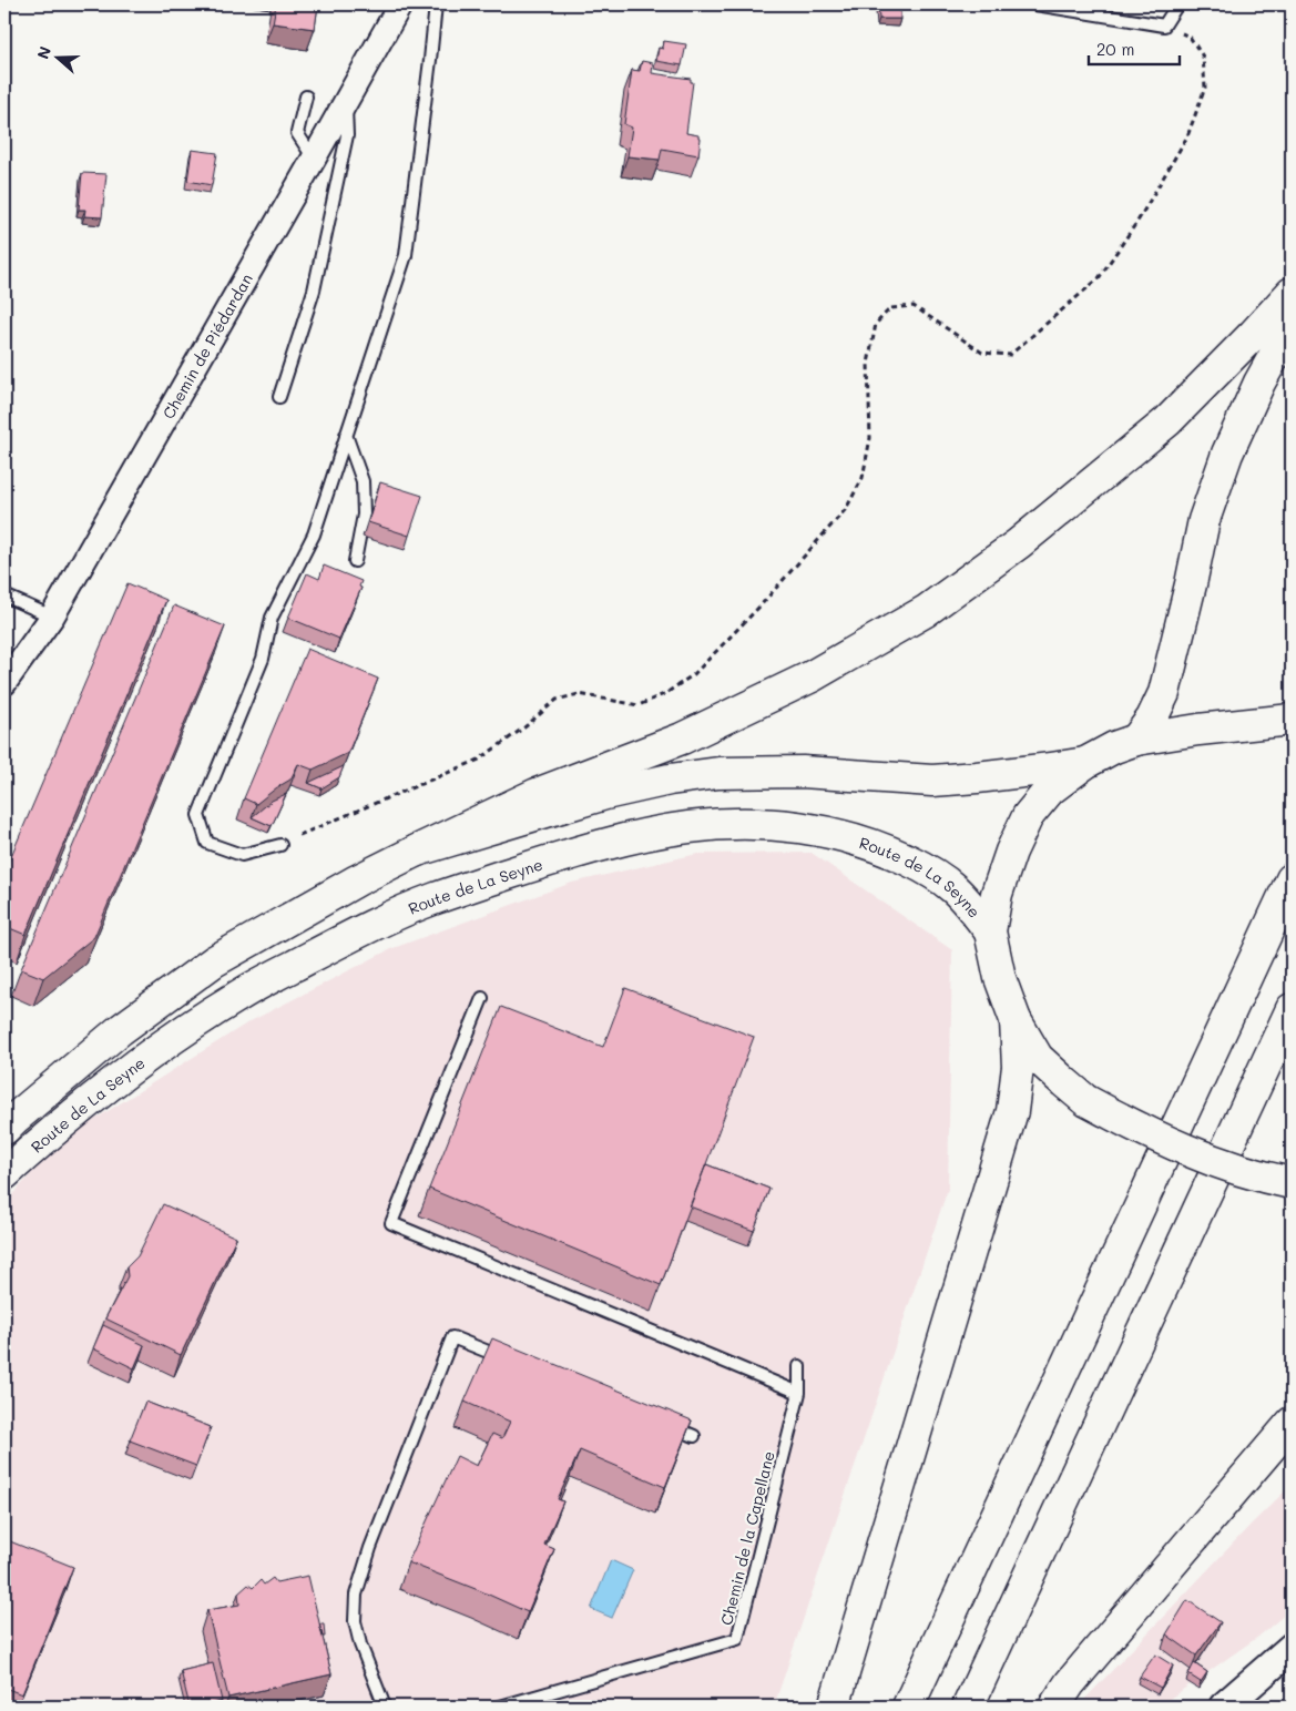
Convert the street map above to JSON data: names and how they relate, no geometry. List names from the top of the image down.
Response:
{
  "streets": {
    "main road": ["Route de La Seyne"],
    "street": ["Chemin de Piédardan"],
    "lane": ["Chemin de la Capellane"]
  },
  "scale_bar": "20 m",
  "north": "left"
}
